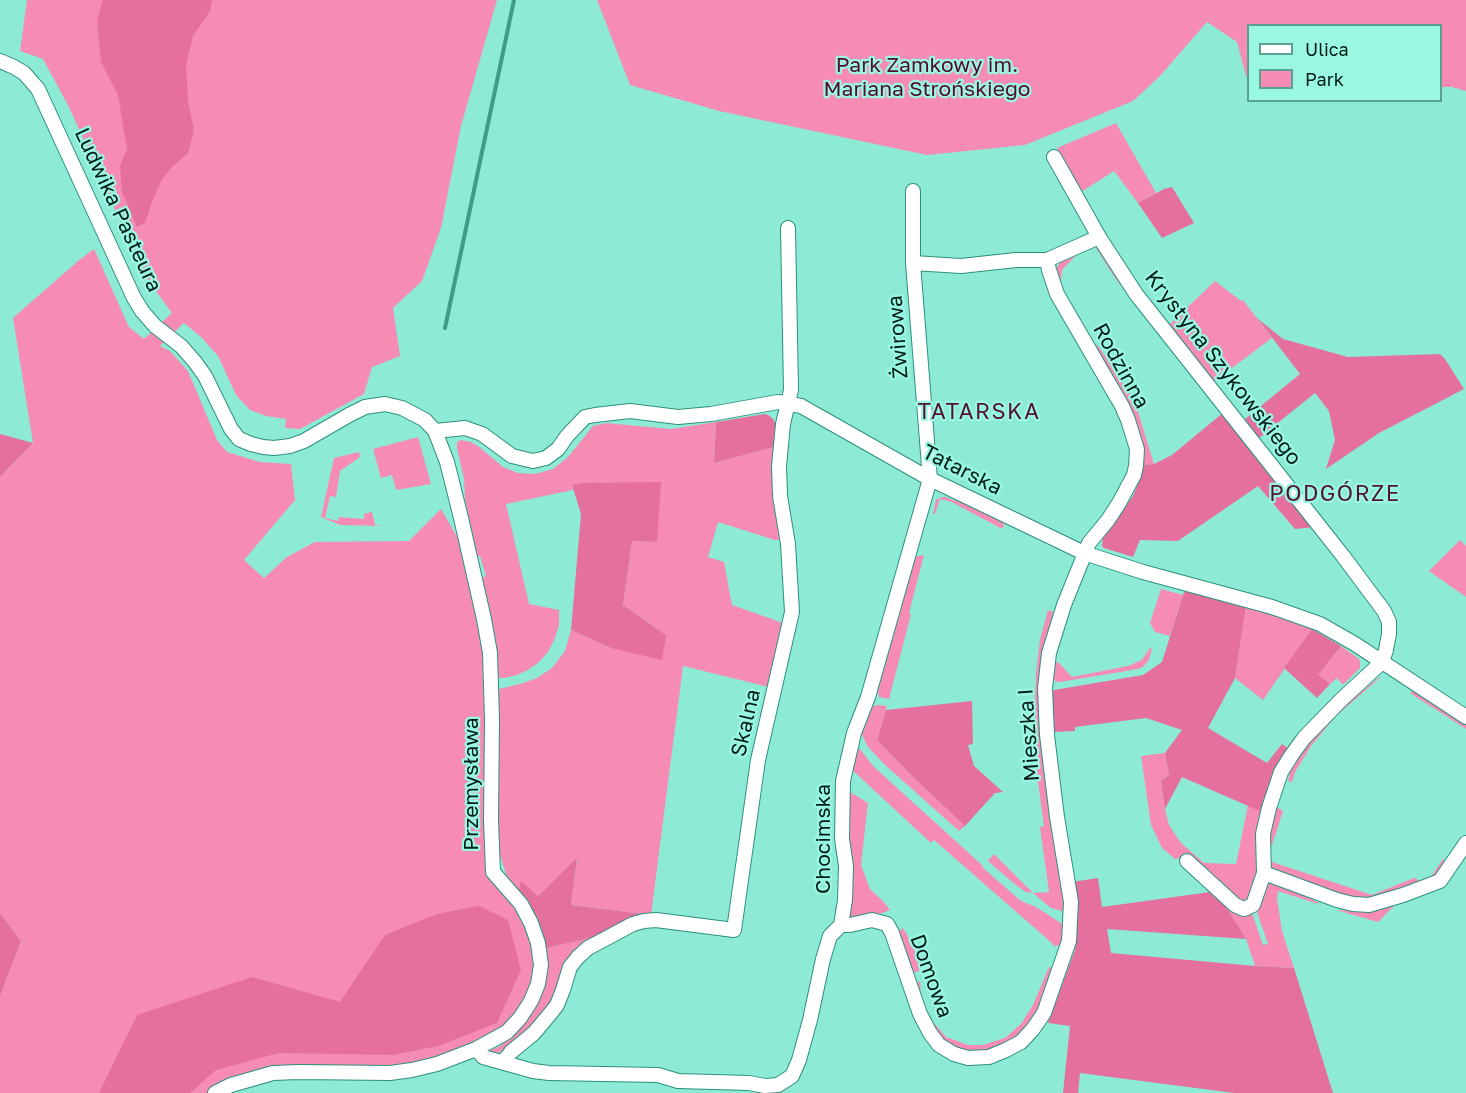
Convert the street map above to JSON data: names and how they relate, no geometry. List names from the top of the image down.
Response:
{
  "streets": {
    "street": [
      "Ludwika Pasteura",
      "Żwirowa",
      "Rodzinna",
      "Krystyna Szykowskiego",
      "Tatarska",
      "Skalna",
      "Mieszka I",
      "Przemysława",
      "Chocimska",
      "Domowa"
    ]
  },
  "crossings": [
    ["Ludwika Pasteura", "Tatarska"],
    ["Ludwika Pasteura", "Przemysława"],
    ["Żwirowa", "Tatarska"],
    ["Żwirowa", "Chocimska"],
    ["Rodzinna", "Tatarska"],
    ["Rodzinna", "Mieszka I"],
    ["Krystyna Szykowskiego", "Tatarska"],
    ["Tatarska", "Skalna"],
    ["Tatarska", "Mieszka I"],
    ["Tatarska", "Przemysława"],
    ["Tatarska", "Chocimska"],
    ["Mieszka I", "Domowa"],
    ["Chocimska", "Domowa"]
  ],
  "districts": ["TATARSKA", "PODGÓRZE"],
  "parks": ["Park Zamkowy im. Mariana Strońskiego"],
  "legend": ["Ulica", "Park"]
}
